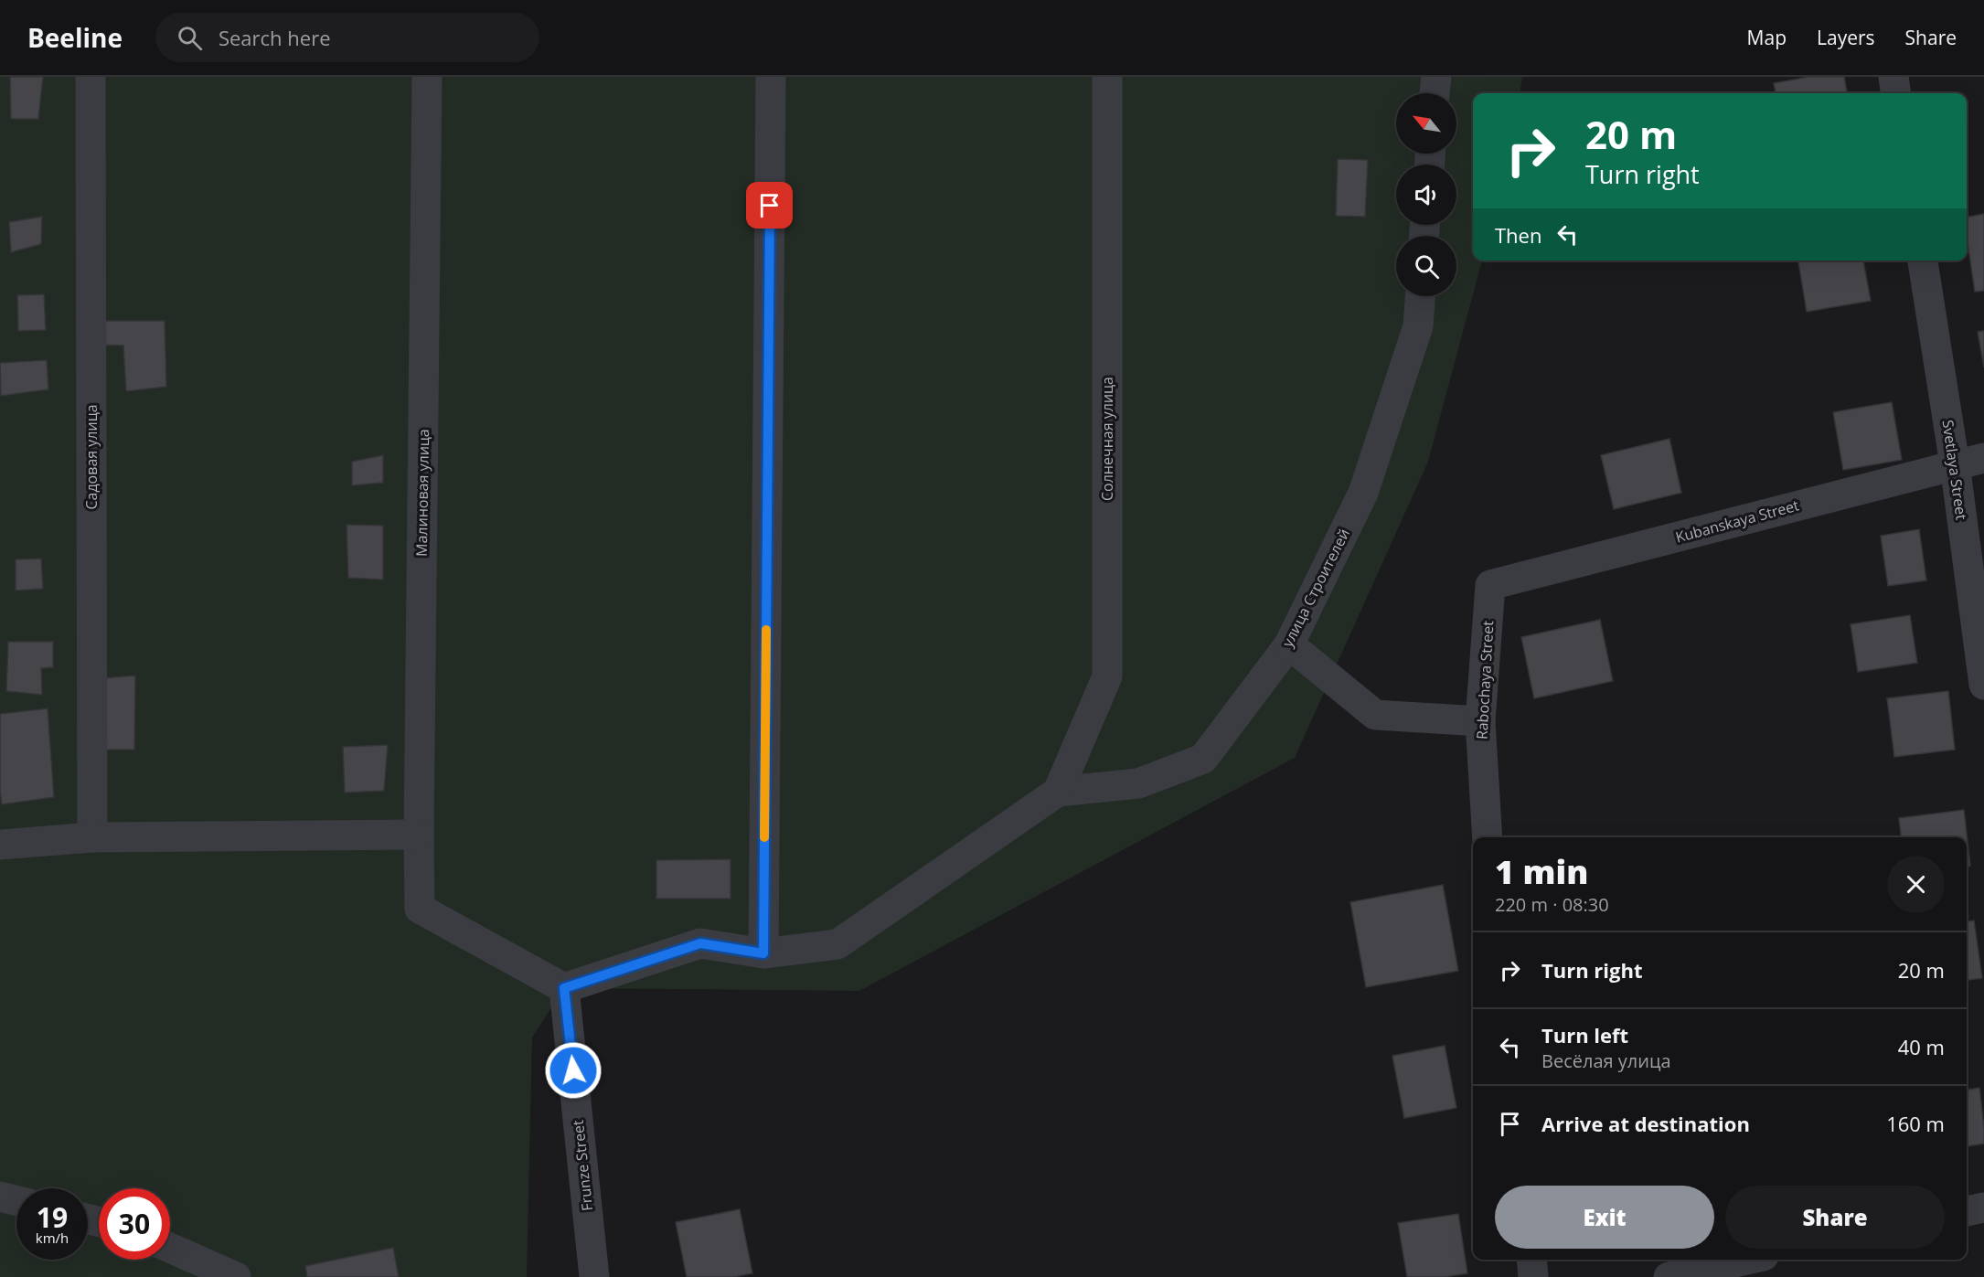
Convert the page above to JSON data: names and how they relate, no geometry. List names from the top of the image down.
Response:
{
  "streets": {
    "street": [
      "Солнечная улица",
      "Садовая улица",
      "Svetlaya Street",
      "Малиновая улица",
      "Kubanskaya Street",
      "улица Строителей",
      "Rabochaya Street",
      "Frunze Street"
    ]
  },
  "crossings": [
    ["Солнечная улица", "улица Строителей"],
    ["Svetlaya Street", "Kubanskaya Street"],
    ["Малиновая улица", "Frunze Street"],
    ["Kubanskaya Street", "Rabochaya Street"]
  ],
  "north": "top left",
  "page": {
    "header": "Beeline",
    "search": "Search here",
    "nav": ["Map", "Layers", "Share"],
    "turn": ["20 m", "Turn right"],
    "then": "Then",
    "heading": ["1 min", "220 m · 08:30"],
    "list": [
      {
        "name": "Turn right",
        "value": "20 m"
      },
      {
        "name": "Turn left",
        "note": "Весёлая улица",
        "value": "40 m"
      },
      {
        "name": "Arrive at destination",
        "value": "160 m"
      }
    ],
    "buttons": ["Exit", "Share"],
    "speed": "19 km/h",
    "limit": "30"
  }
}
